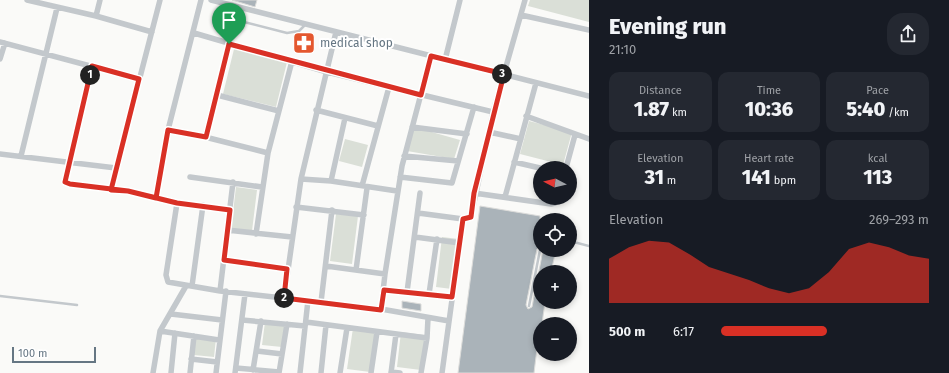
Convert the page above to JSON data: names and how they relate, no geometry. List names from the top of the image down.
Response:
{
  "places": {
    "pharmacy": ["medical shop"]
  },
  "scale_bar": "100 m",
  "north": "left",
  "page": {
    "heading": ["Evening run", "21:10"],
    "pins": ["3", "1", "2"],
    "stats": [
      ["Distance", "1.87 km"],
      ["Time", "10:36"],
      ["Pace", "5:40 /km"],
      ["Elevation", "31 m"],
      ["Heart rate", "141 bpm"],
      ["kcal", "113"]
    ],
    "map_buttons": ["+", "−"],
    "chart": ["Elevation", "269–293 m"],
    "list": [
      {
        "name": "500 m",
        "note": "6:17"
      }
    ],
    "scale": "100 m"
  }
}
